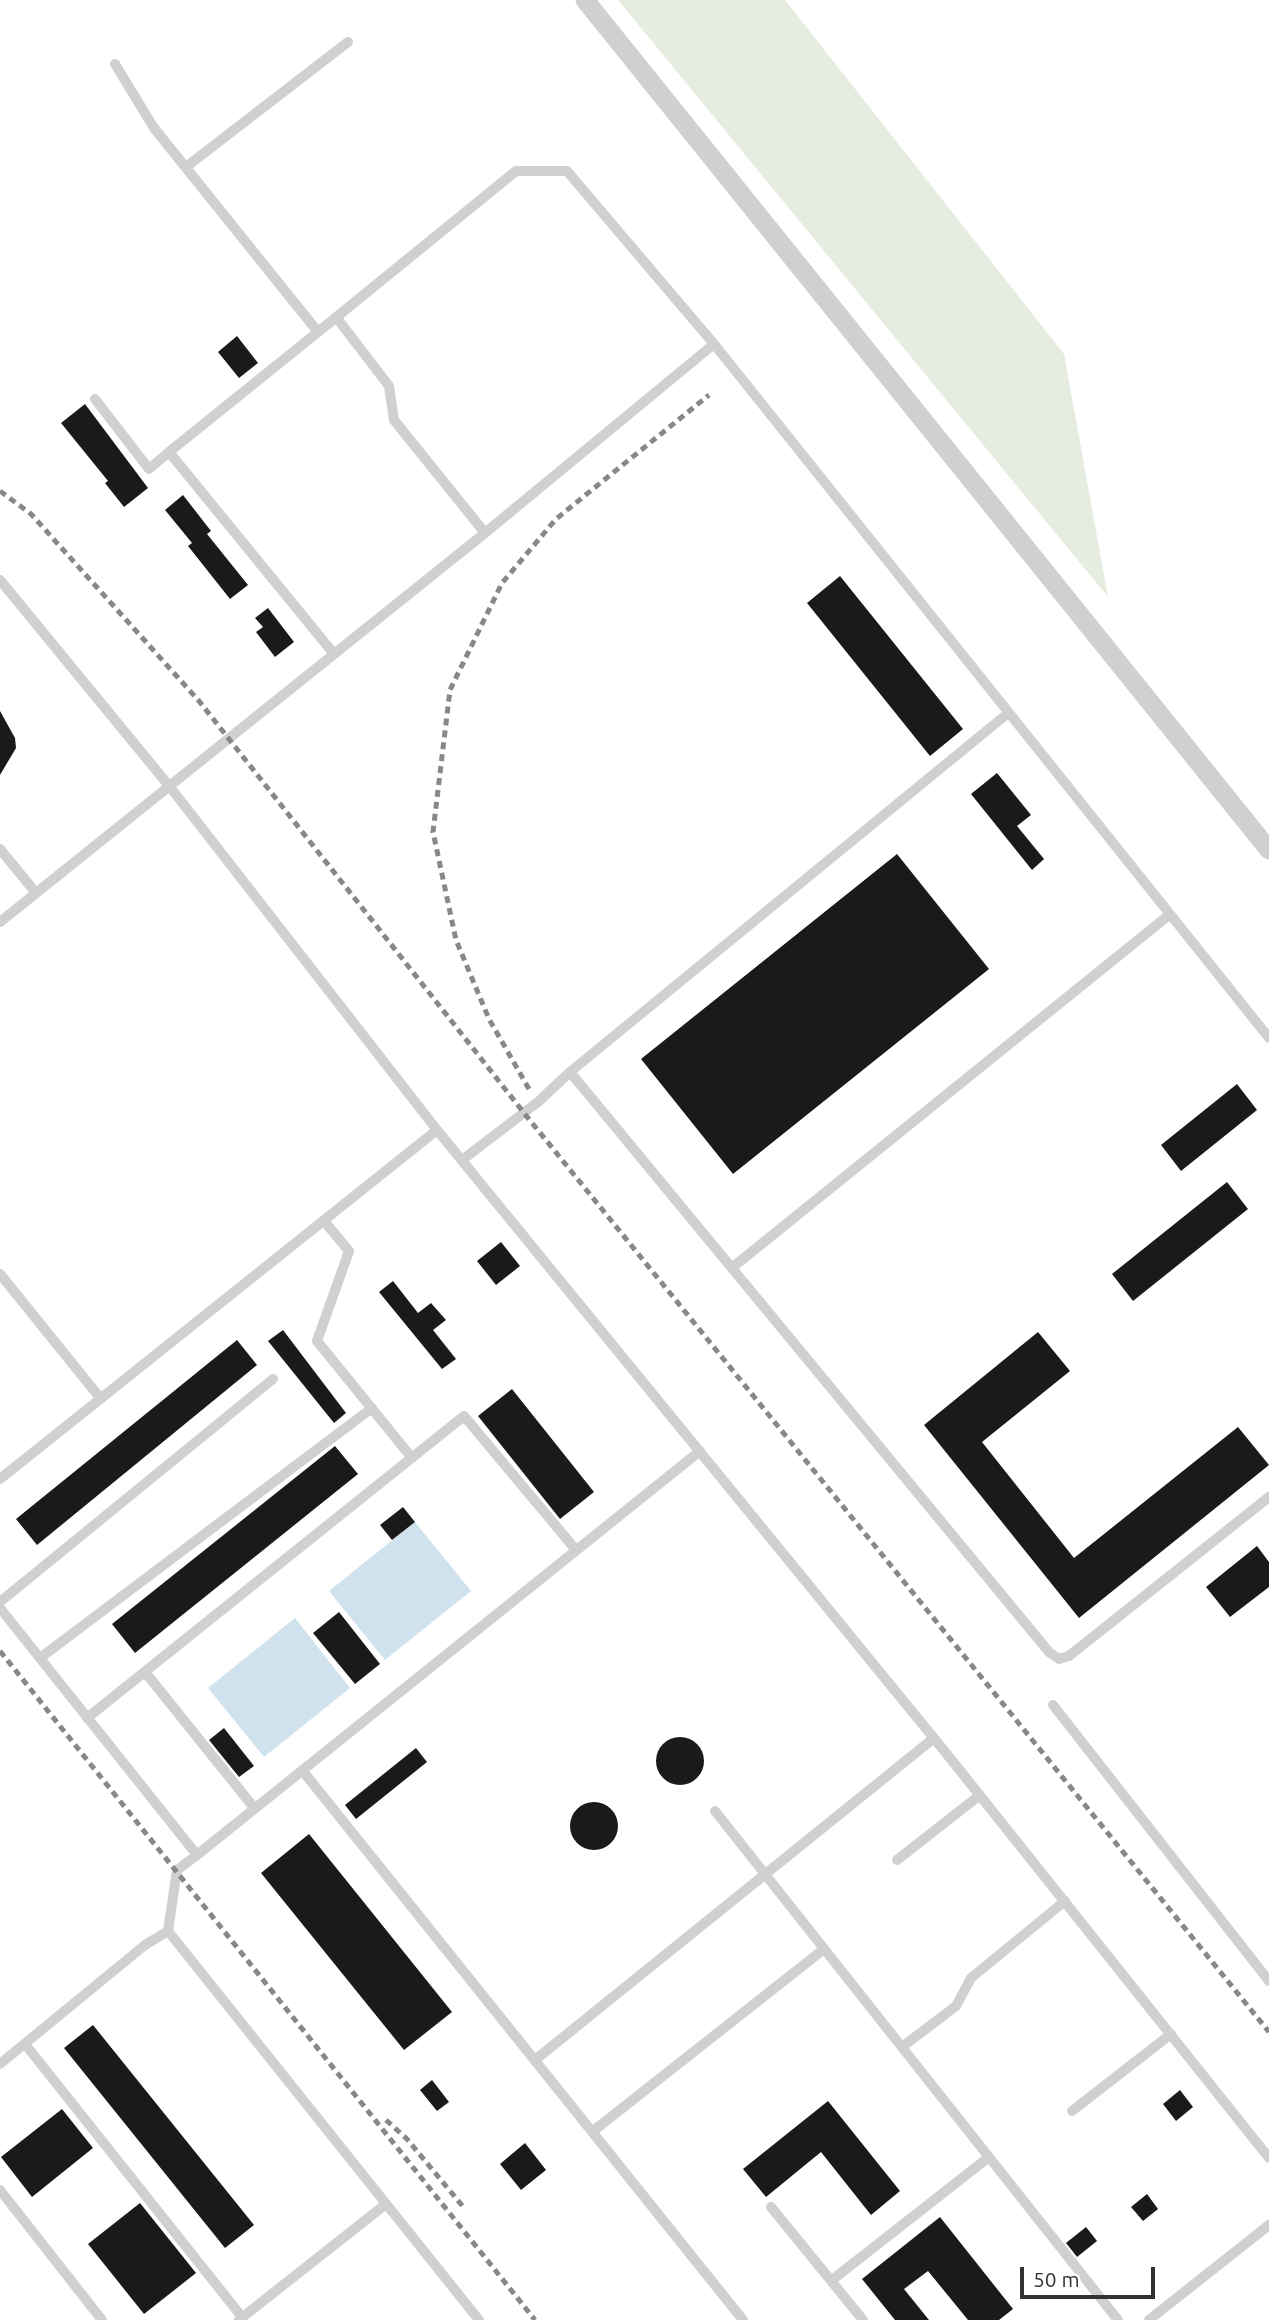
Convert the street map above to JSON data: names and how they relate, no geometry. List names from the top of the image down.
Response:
{
  "scale_bar": "50 m"
}
